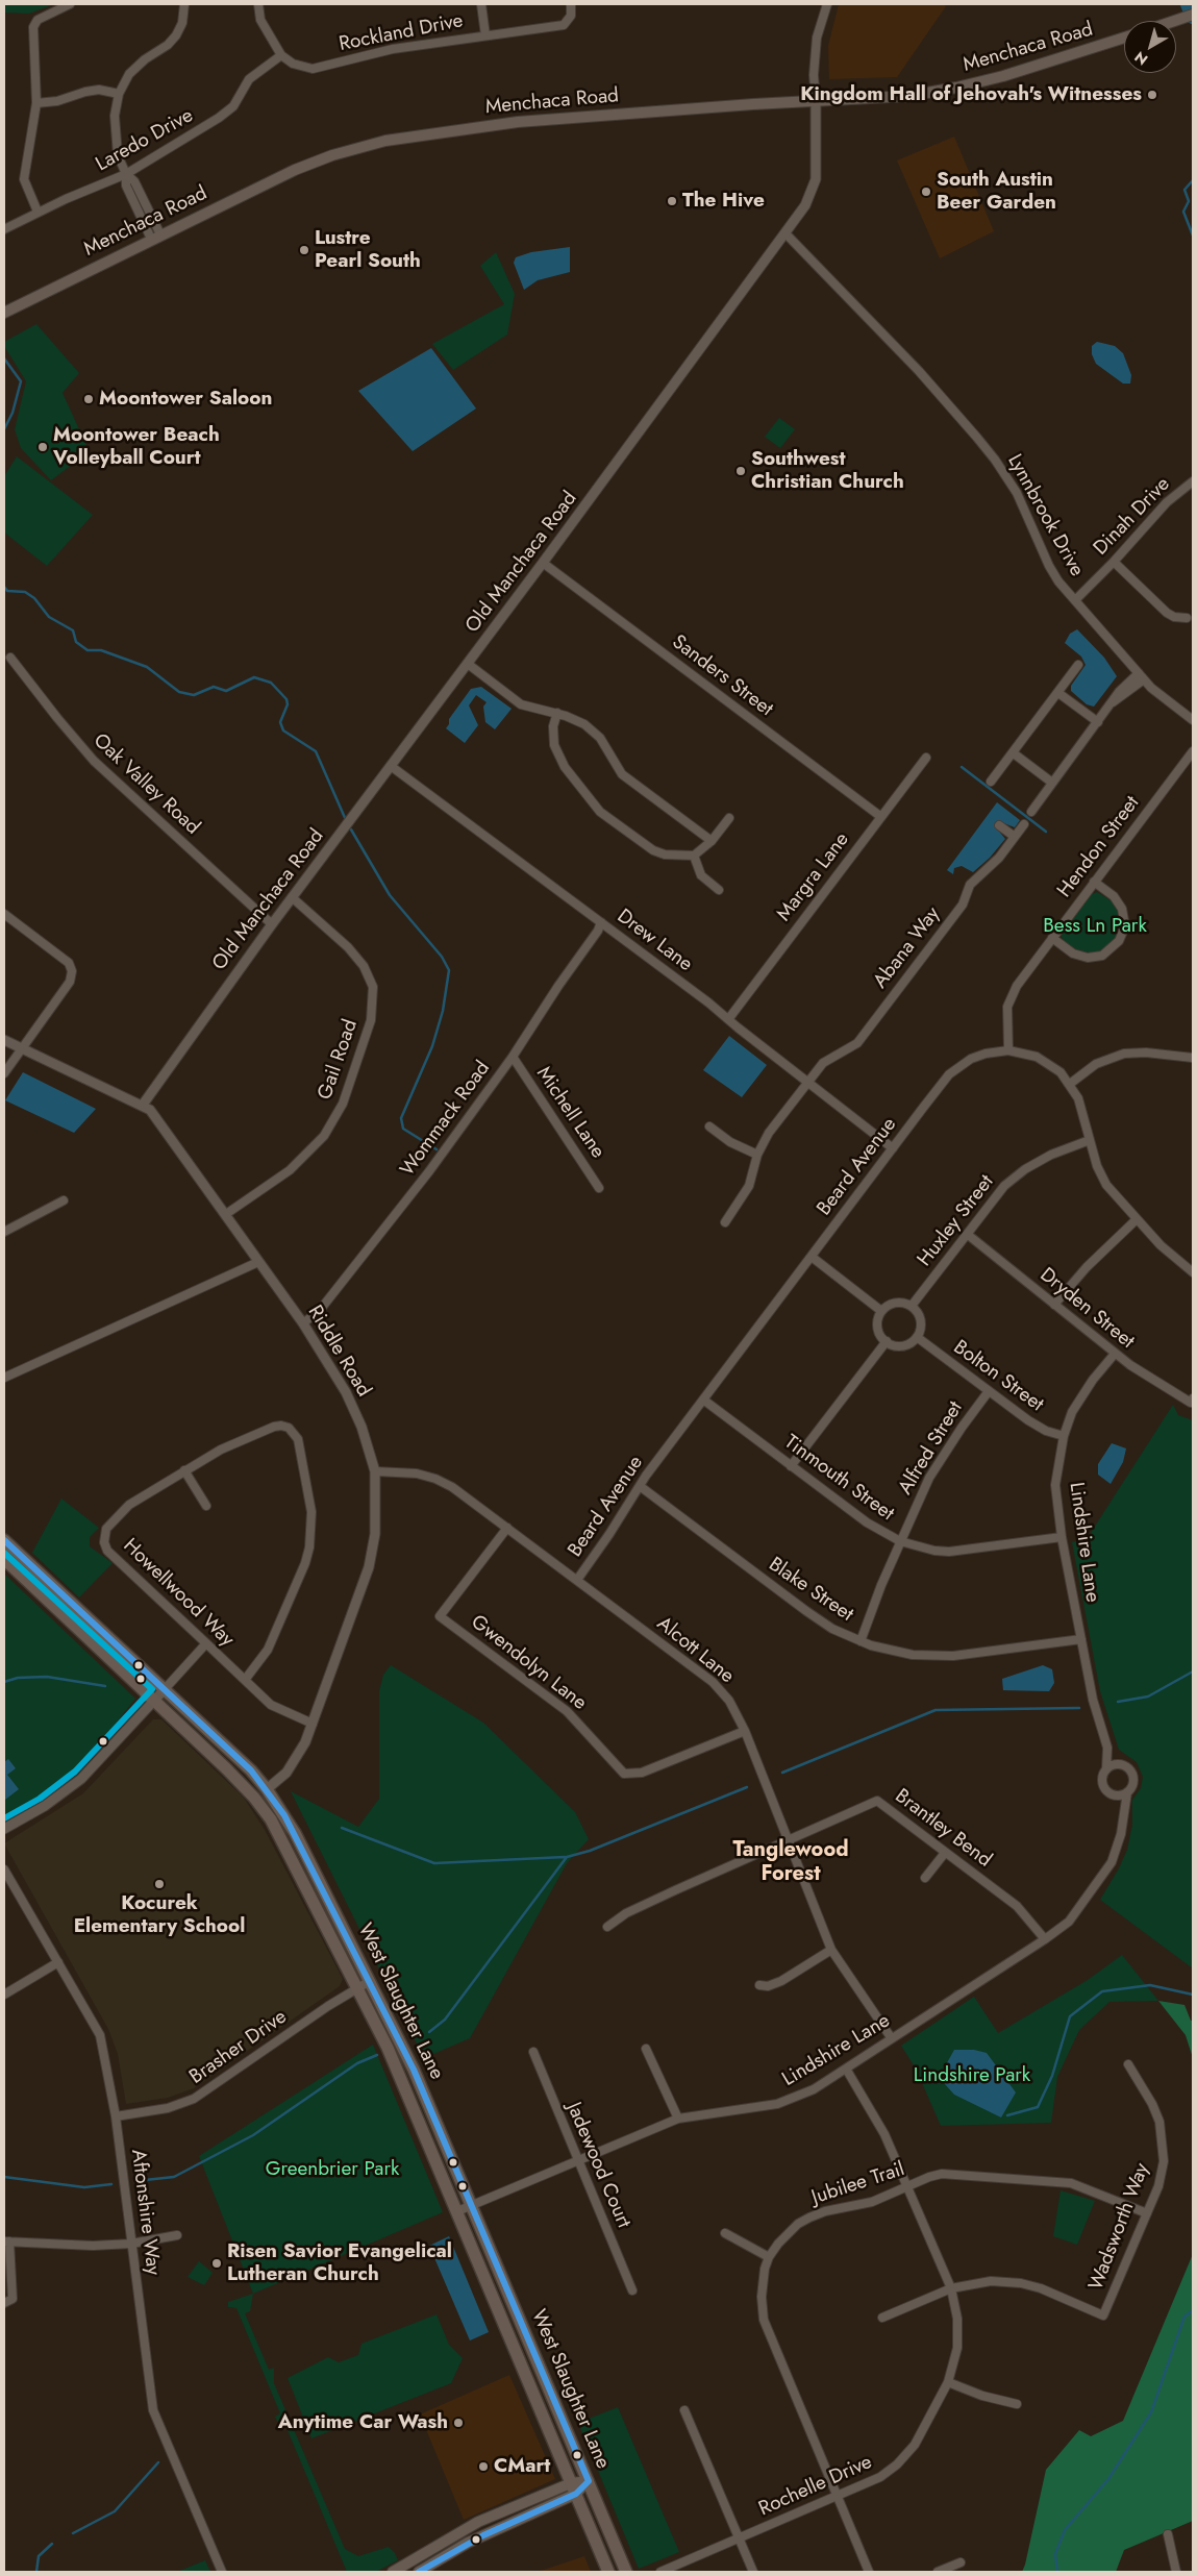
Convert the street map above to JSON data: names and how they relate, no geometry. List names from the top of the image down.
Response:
{
  "streets": {
    "main road": ["Menchaca Road", "West Slaughter Lane"],
    "street": [
      "Rockland Drive",
      "Laredo Drive",
      "Lynnbrook Drive",
      "Dinah Drive",
      "Old Manchaca Road",
      "Sanders Street",
      "Oak Valley Road",
      "Hendon Street",
      "Margra Lane",
      "Drew Lane",
      "Abana Way",
      "Gail Road",
      "Michell Lane",
      "Wommack Road",
      "Beard Avenue",
      "Huxley Street",
      "Dryden Street",
      "Riddle Road",
      "Bolton Street",
      "Alfred Street",
      "Tinmouth Street",
      "Lindshire Lane",
      "Blake Street",
      "Howellwood Way",
      "Alcott Lane",
      "Gwendolyn Lane",
      "Brantley Bend",
      "Brasher Drive",
      "Jadewood Court",
      "Jubilee Trail",
      "Aftonshire Way",
      "Wadsworth Way",
      "Rochelle Drive"
    ]
  },
  "crossings": [
    ["Rockland Drive", "Laredo Drive"],
    ["Menchaca Road", "Old Manchaca Road"],
    ["Lynnbrook Drive", "Dinah Drive"],
    ["Lynnbrook Drive", "Old Manchaca Road"],
    ["Old Manchaca Road", "Sanders Street"],
    ["Old Manchaca Road", "Oak Valley Road"],
    ["Old Manchaca Road", "Drew Lane"],
    ["Old Manchaca Road", "Gail Road"],
    ["Old Manchaca Road", "Riddle Road"],
    ["Sanders Street", "Margra Lane"],
    ["Hendon Street", "Beard Avenue"],
    ["Margra Lane", "Drew Lane"],
    ["Drew Lane", "Abana Way"],
    ["Drew Lane", "Wommack Road"],
    ["Drew Lane", "Beard Avenue"],
    ["Gail Road", "Riddle Road"],
    ["Michell Lane", "Wommack Road"],
    ["Wommack Road", "Riddle Road"],
    ["Beard Avenue", "Huxley Street"],
    ["Beard Avenue", "Tinmouth Street"],
    ["Beard Avenue", "Blake Street"],
    ["Beard Avenue", "Alcott Lane"],
    ["Huxley Street", "Dryden Street"],
    ["Huxley Street", "Bolton Street"],
    ["Dryden Street", "Lindshire Lane"],
    ["Riddle Road", "Howellwood Way"],
    ["Riddle Road", "Alcott Lane"],
    ["Riddle Road", "West Slaughter Lane"],
    ["Bolton Street", "Alfred Street"],
    ["Bolton Street", "Lindshire Lane"],
    ["Alfred Street", "Tinmouth Street"],
    ["Alfred Street", "Blake Street"],
    ["Tinmouth Street", "Lindshire Lane"],
    ["Lindshire Lane", "Blake Street"],
    ["Lindshire Lane", "Alcott Lane"],
    ["Lindshire Lane", "Brantley Bend"],
    ["Lindshire Lane", "West Slaughter Lane"],
    ["Lindshire Lane", "Jadewood Court"],
    ["Lindshire Lane", "Rochelle Drive"],
    ["Alcott Lane", "Gwendolyn Lane"],
    ["Alcott Lane", "Brantley Bend"],
    ["West Slaughter Lane", "Brasher Drive"],
    ["Brasher Drive", "Aftonshire Way"],
    ["Jubilee Trail", "Wadsworth Way"],
    ["Jubilee Trail", "Rochelle Drive"],
    ["Wadsworth Way", "Rochelle Drive"]
  ],
  "districts": ["Tanglewood Forest"],
  "parks": ["Bess Ln Park", "Lindshire Park", "Greenbrier Park"],
  "places": [
    "Kingdom Hall of Jehovah's Witnesses",
    "South Austin Beer Garden",
    "The Hive",
    "Lustre Pearl South",
    "Moontower Saloon",
    "Moontower Beach Volleyball Court",
    "Southwest Christian Church",
    "Kocurek Elementary School",
    "Risen Savior Evangelical Lutheran Church",
    "Anytime Car Wash",
    "CMart"
  ],
  "north": "bottom left"
}
